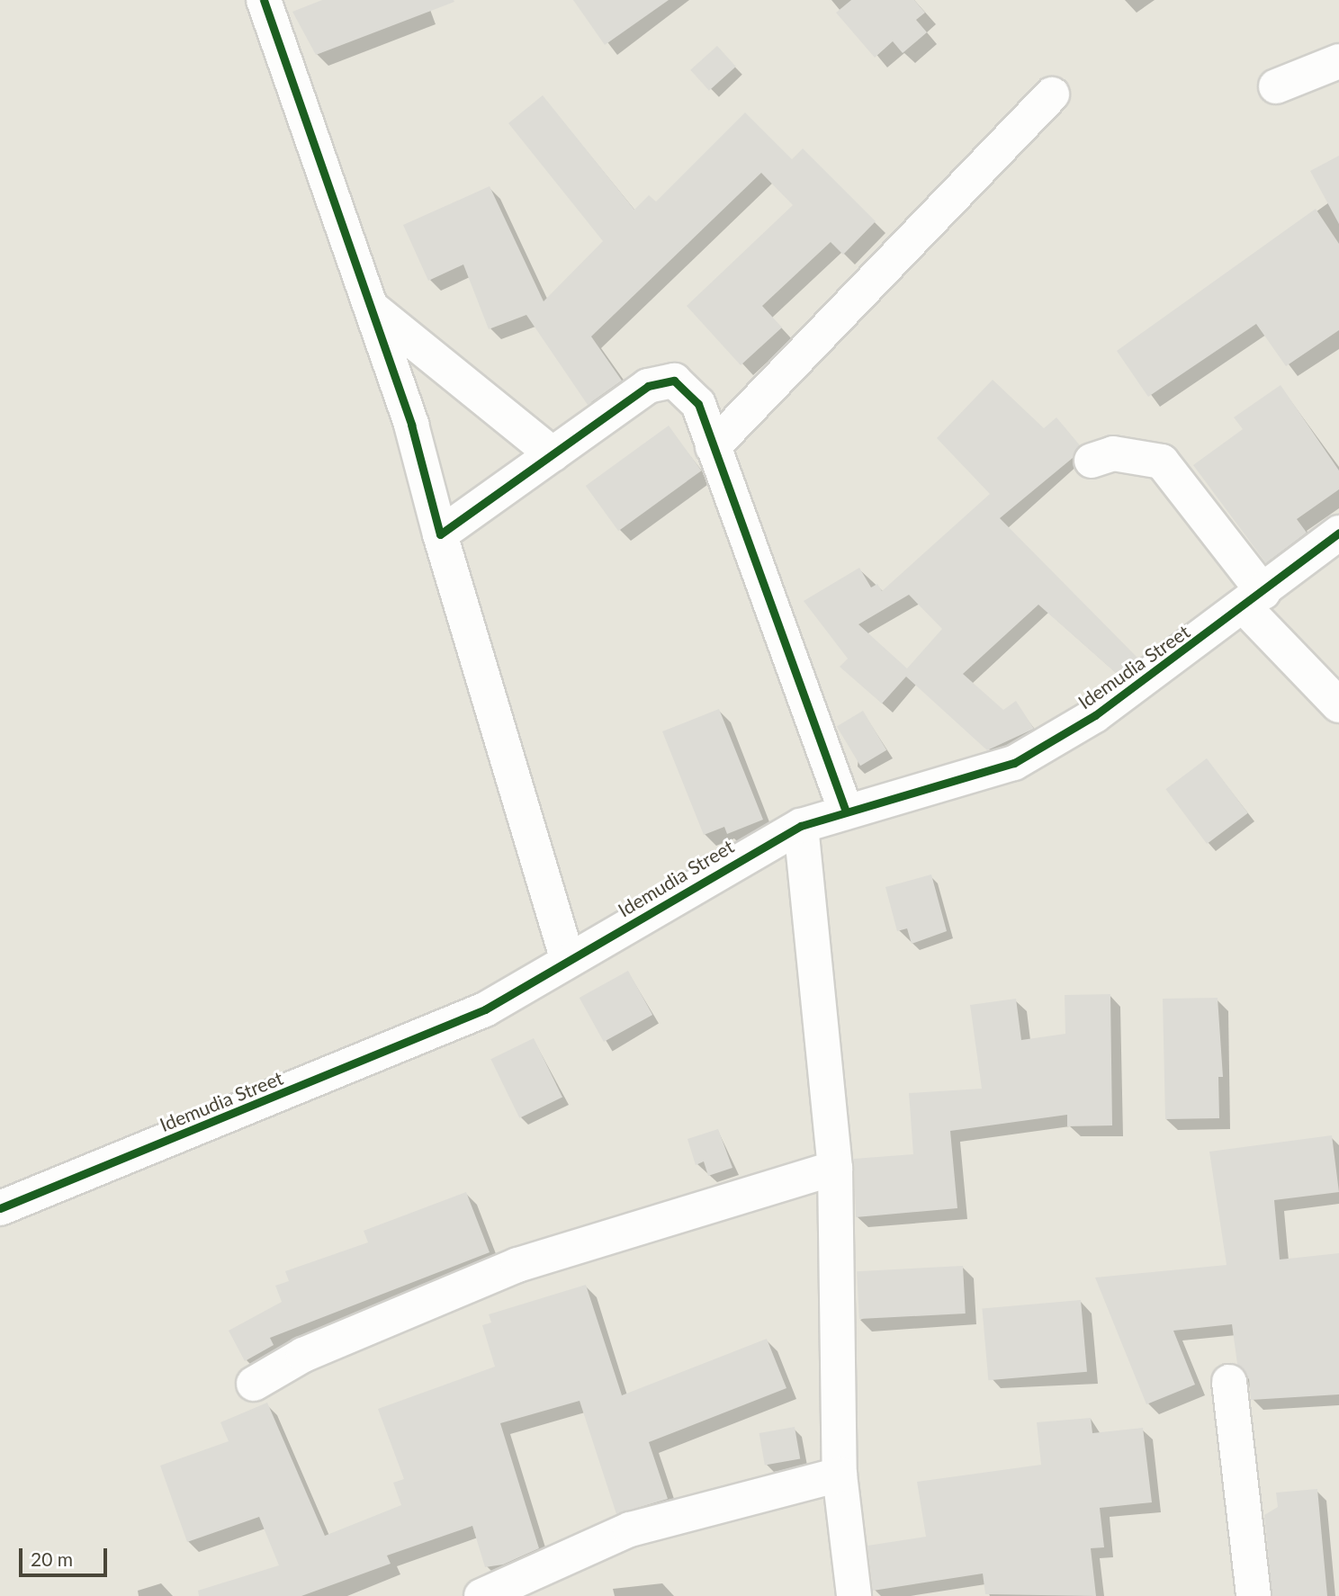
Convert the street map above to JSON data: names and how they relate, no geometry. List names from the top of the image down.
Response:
{
  "streets": {
    "street": ["Idemudia Street"]
  },
  "scale_bar": "20 m"
}
